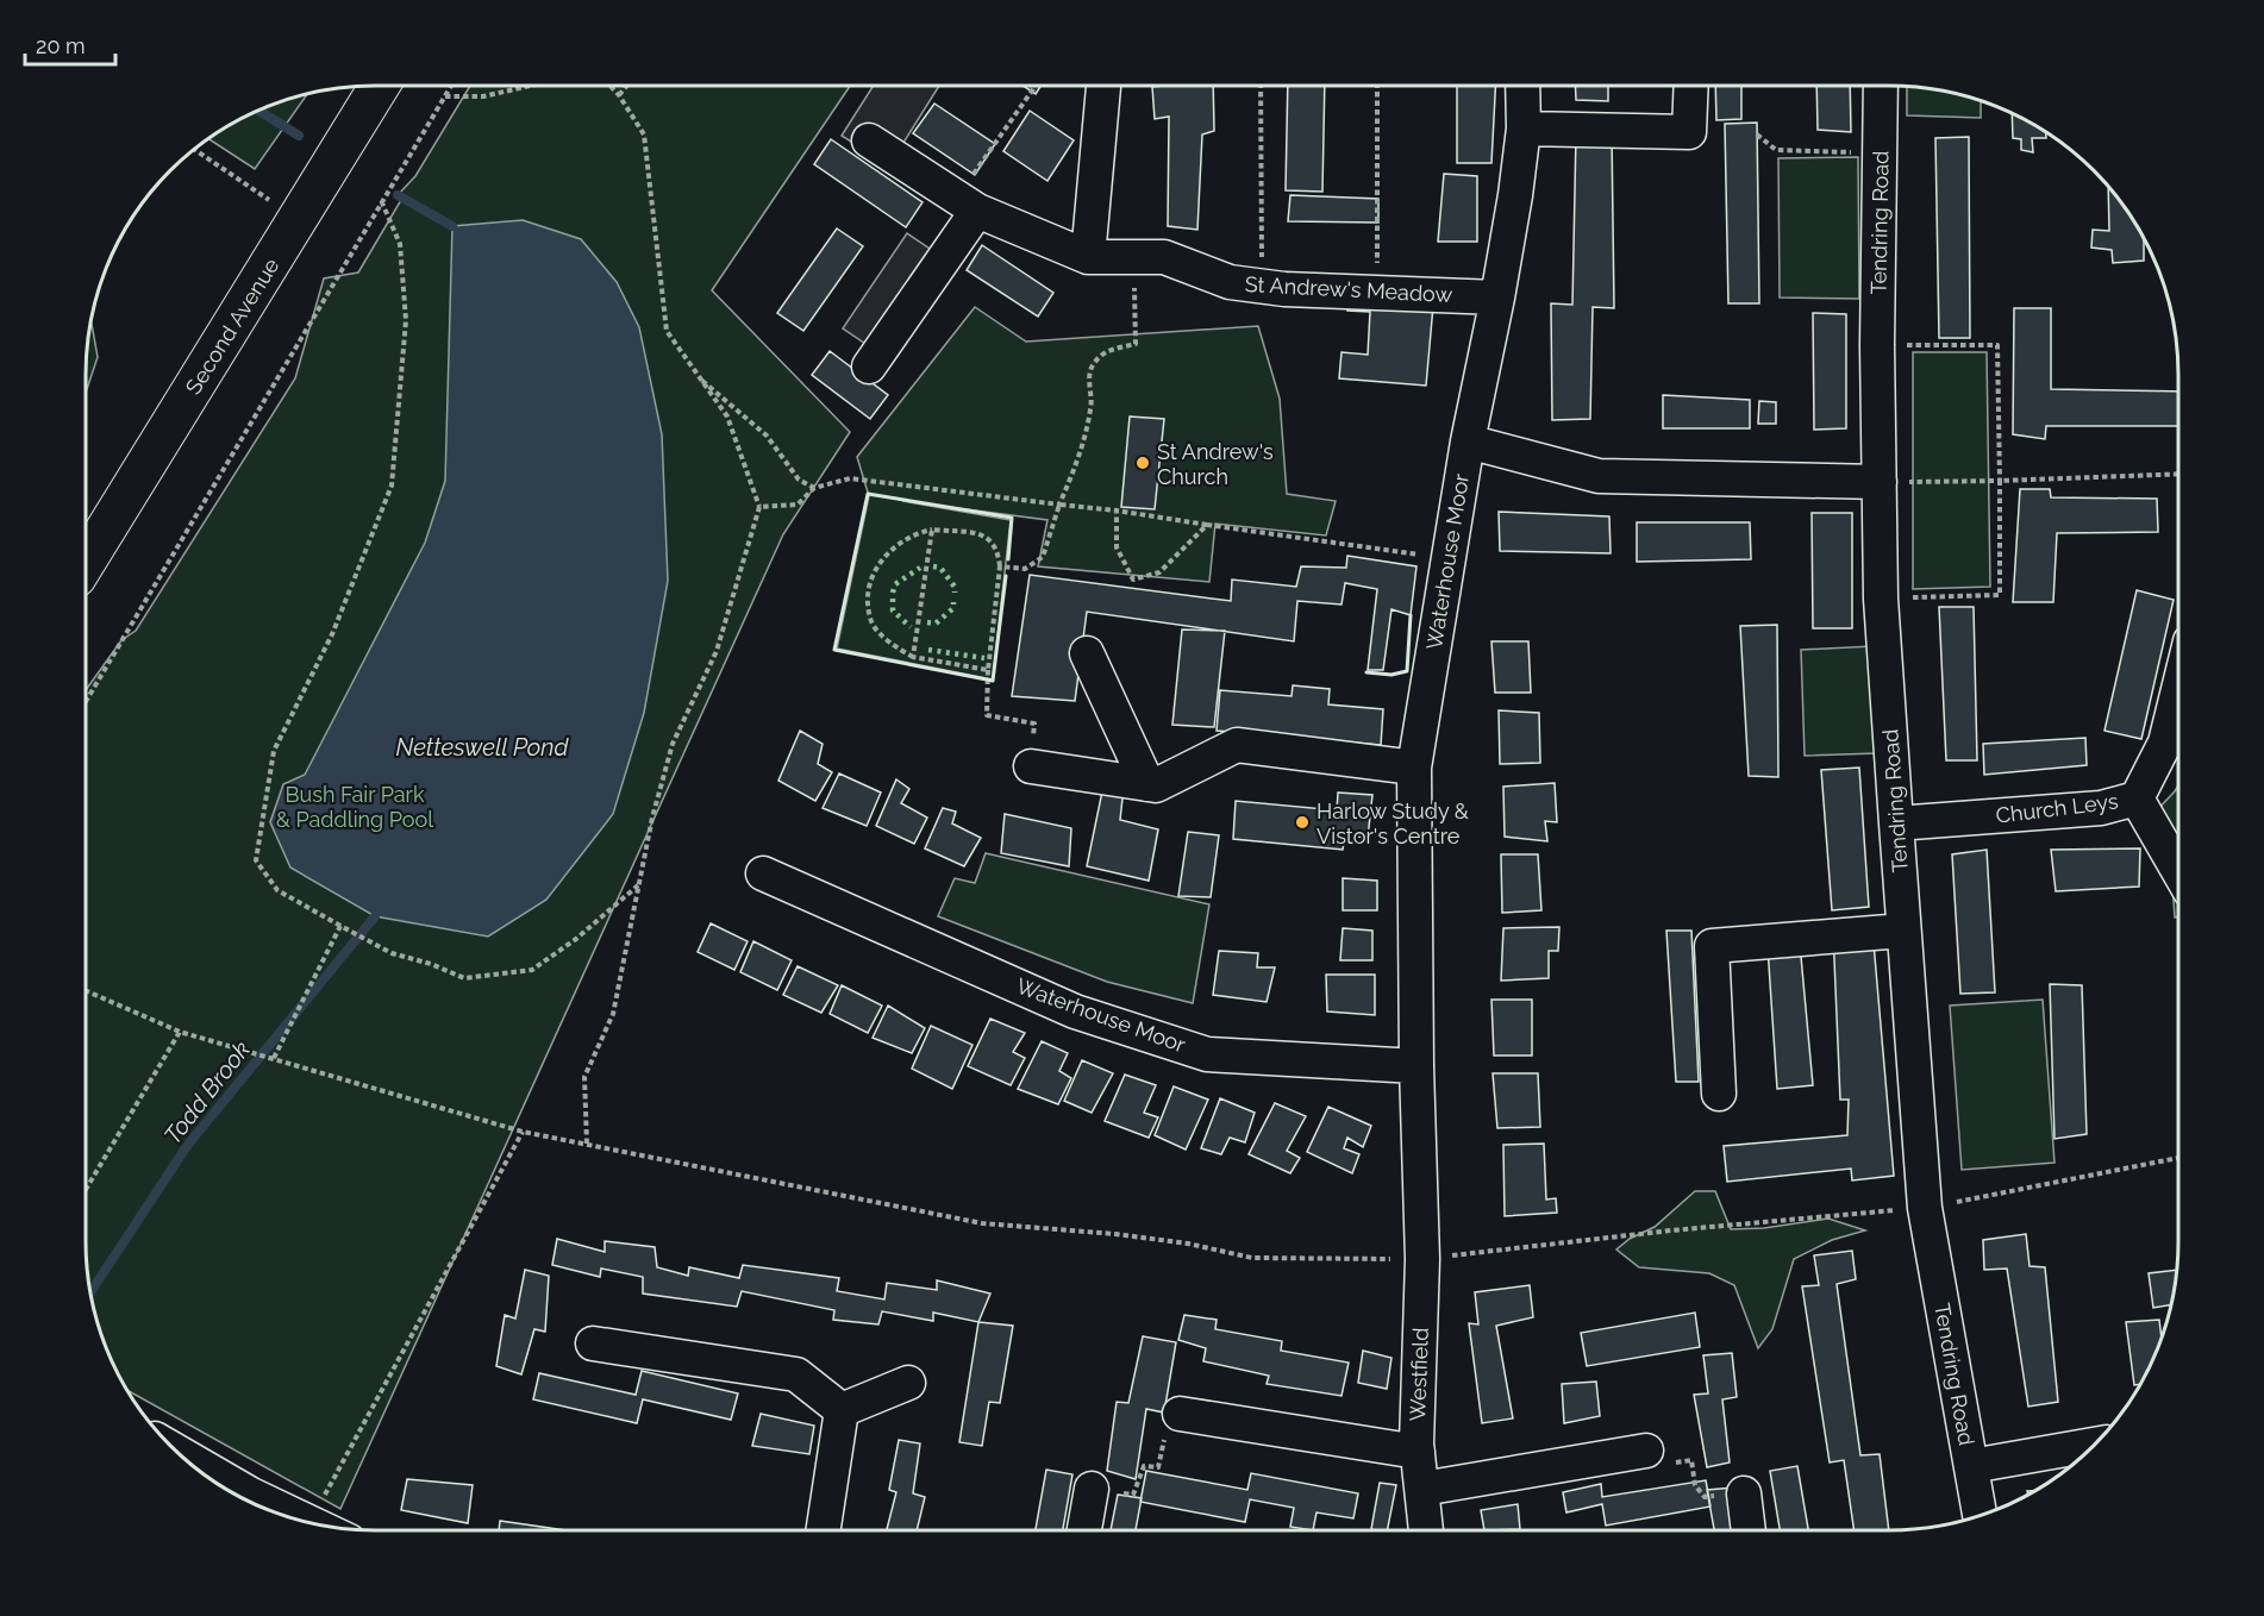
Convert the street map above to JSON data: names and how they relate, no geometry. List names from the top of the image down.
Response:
{
  "streets": {
    "main road": ["Second Avenue"],
    "street": [
      "Tendring Road",
      "St Andrew's Meadow",
      "Waterhouse Moor",
      "Church Leys",
      "Westfield"
    ]
  },
  "crossings": [
    ["Tendring Road", "Waterhouse Moor"],
    ["Tendring Road", "Church Leys"],
    ["St Andrew's Meadow", "Waterhouse Moor"],
    ["Waterhouse Moor", "Westfield"]
  ],
  "water": ["Netteswell Pond", "Todd Brook"],
  "parks": ["Bush Fair Park & Paddling Pool"],
  "places": ["St Andrew's Church", "Harlow Study & Vistor's Centre"],
  "scale_bar": "20 m"
}
